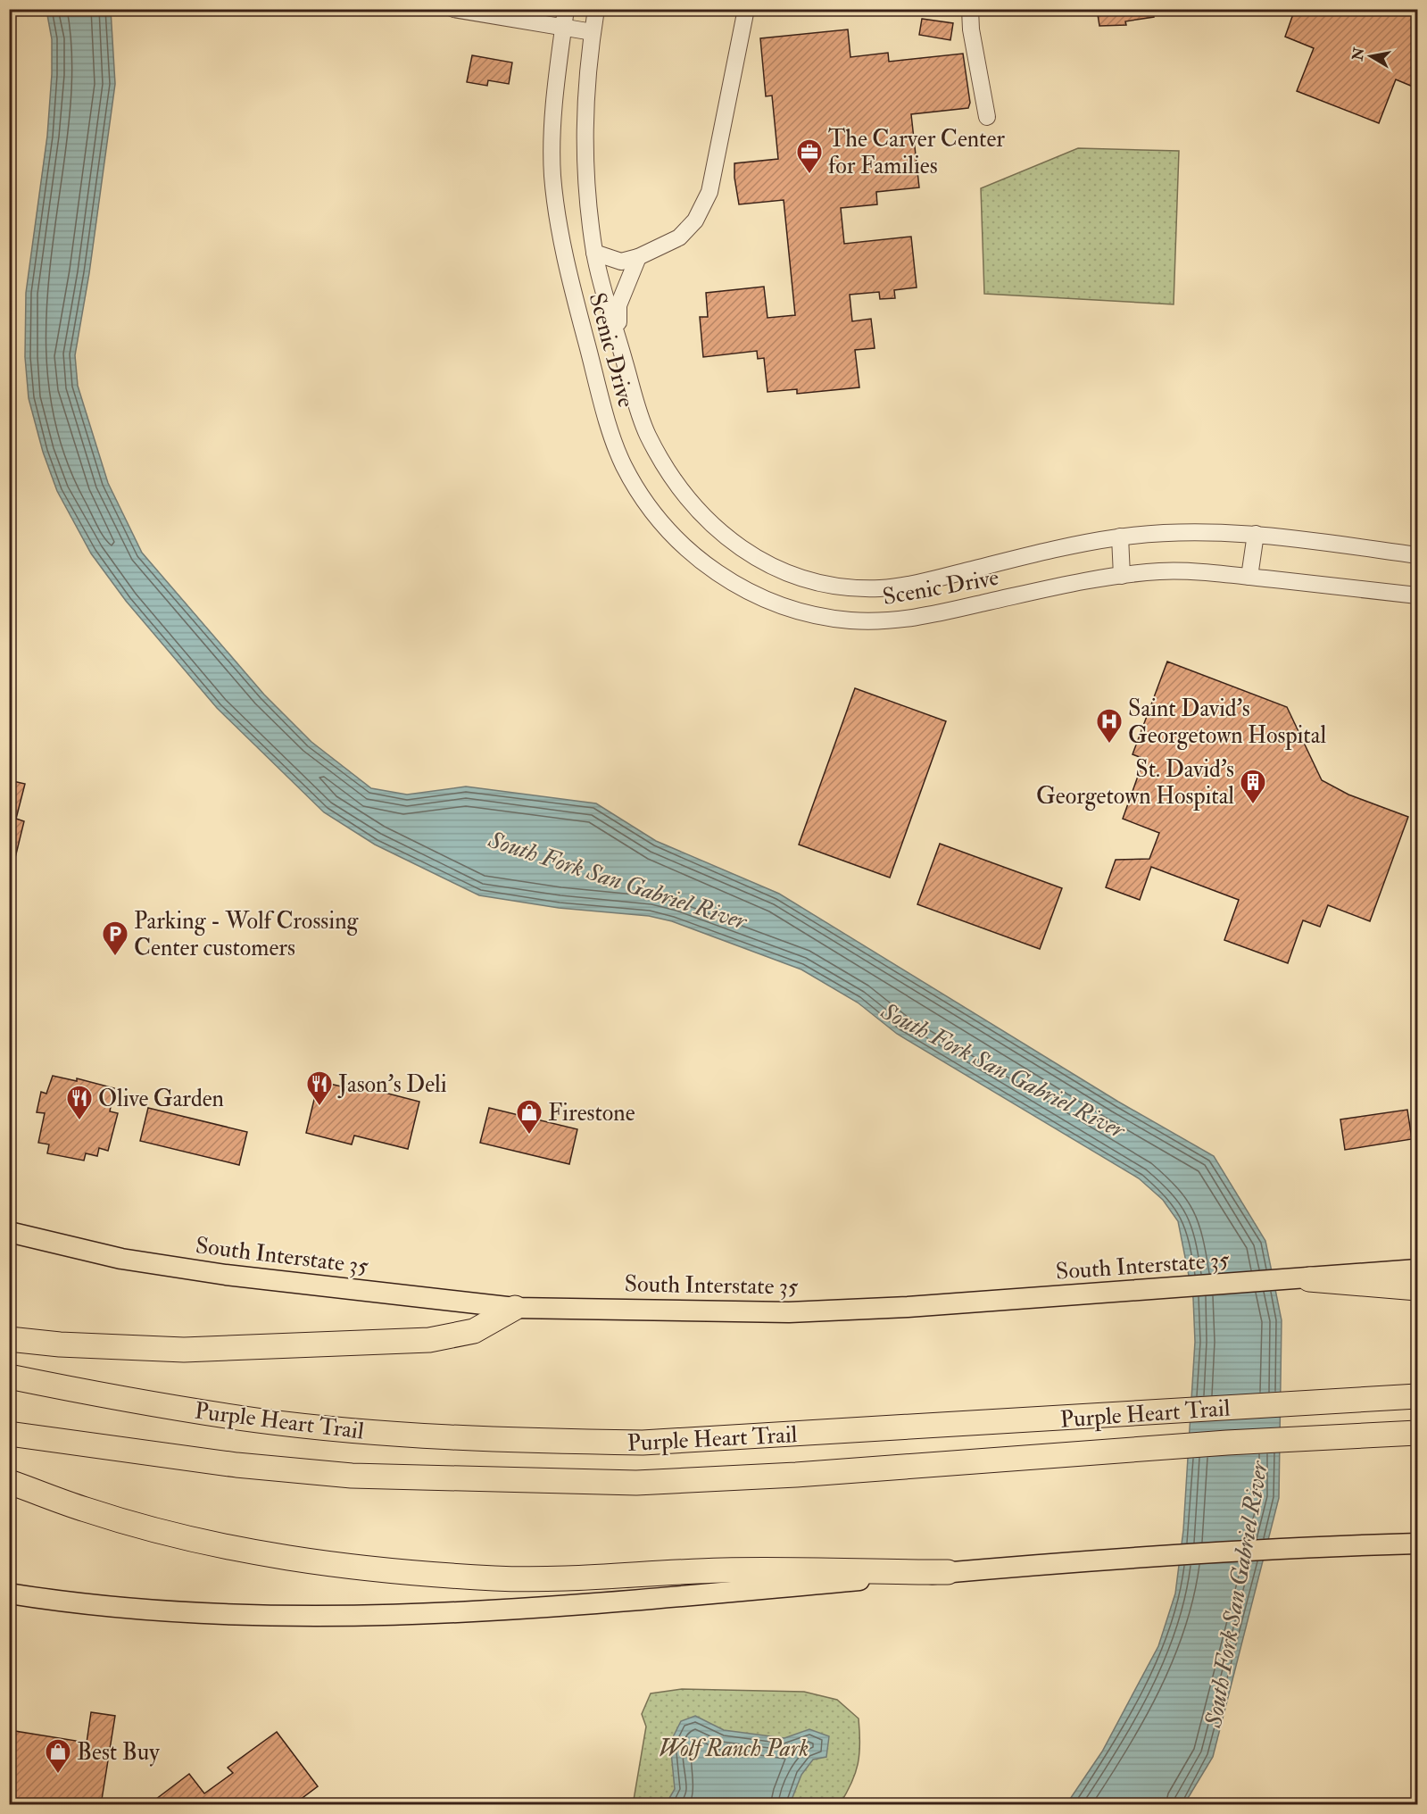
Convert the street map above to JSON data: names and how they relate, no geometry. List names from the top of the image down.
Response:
{
  "streets": {
    "highway": ["Purple Heart Trail"],
    "main road": ["South Interstate 35"],
    "street": ["Scenic Drive"]
  },
  "water": ["South Fork San Gabriel River"],
  "parks": ["Wolf Ranch Park"],
  "places": {
    "office": ["The Carver Center for Families"],
    "hospital": ["Saint David's Georgetown Hospital"],
    "building": ["St. David's Georgetown Hospital"],
    "parking": ["Parking - Wolf Crossing Center customers"],
    "restaurant": ["Jason's Deli", "Olive Garden"],
    "shop": ["Firestone", "Best Buy"]
  },
  "north": "left"
}
